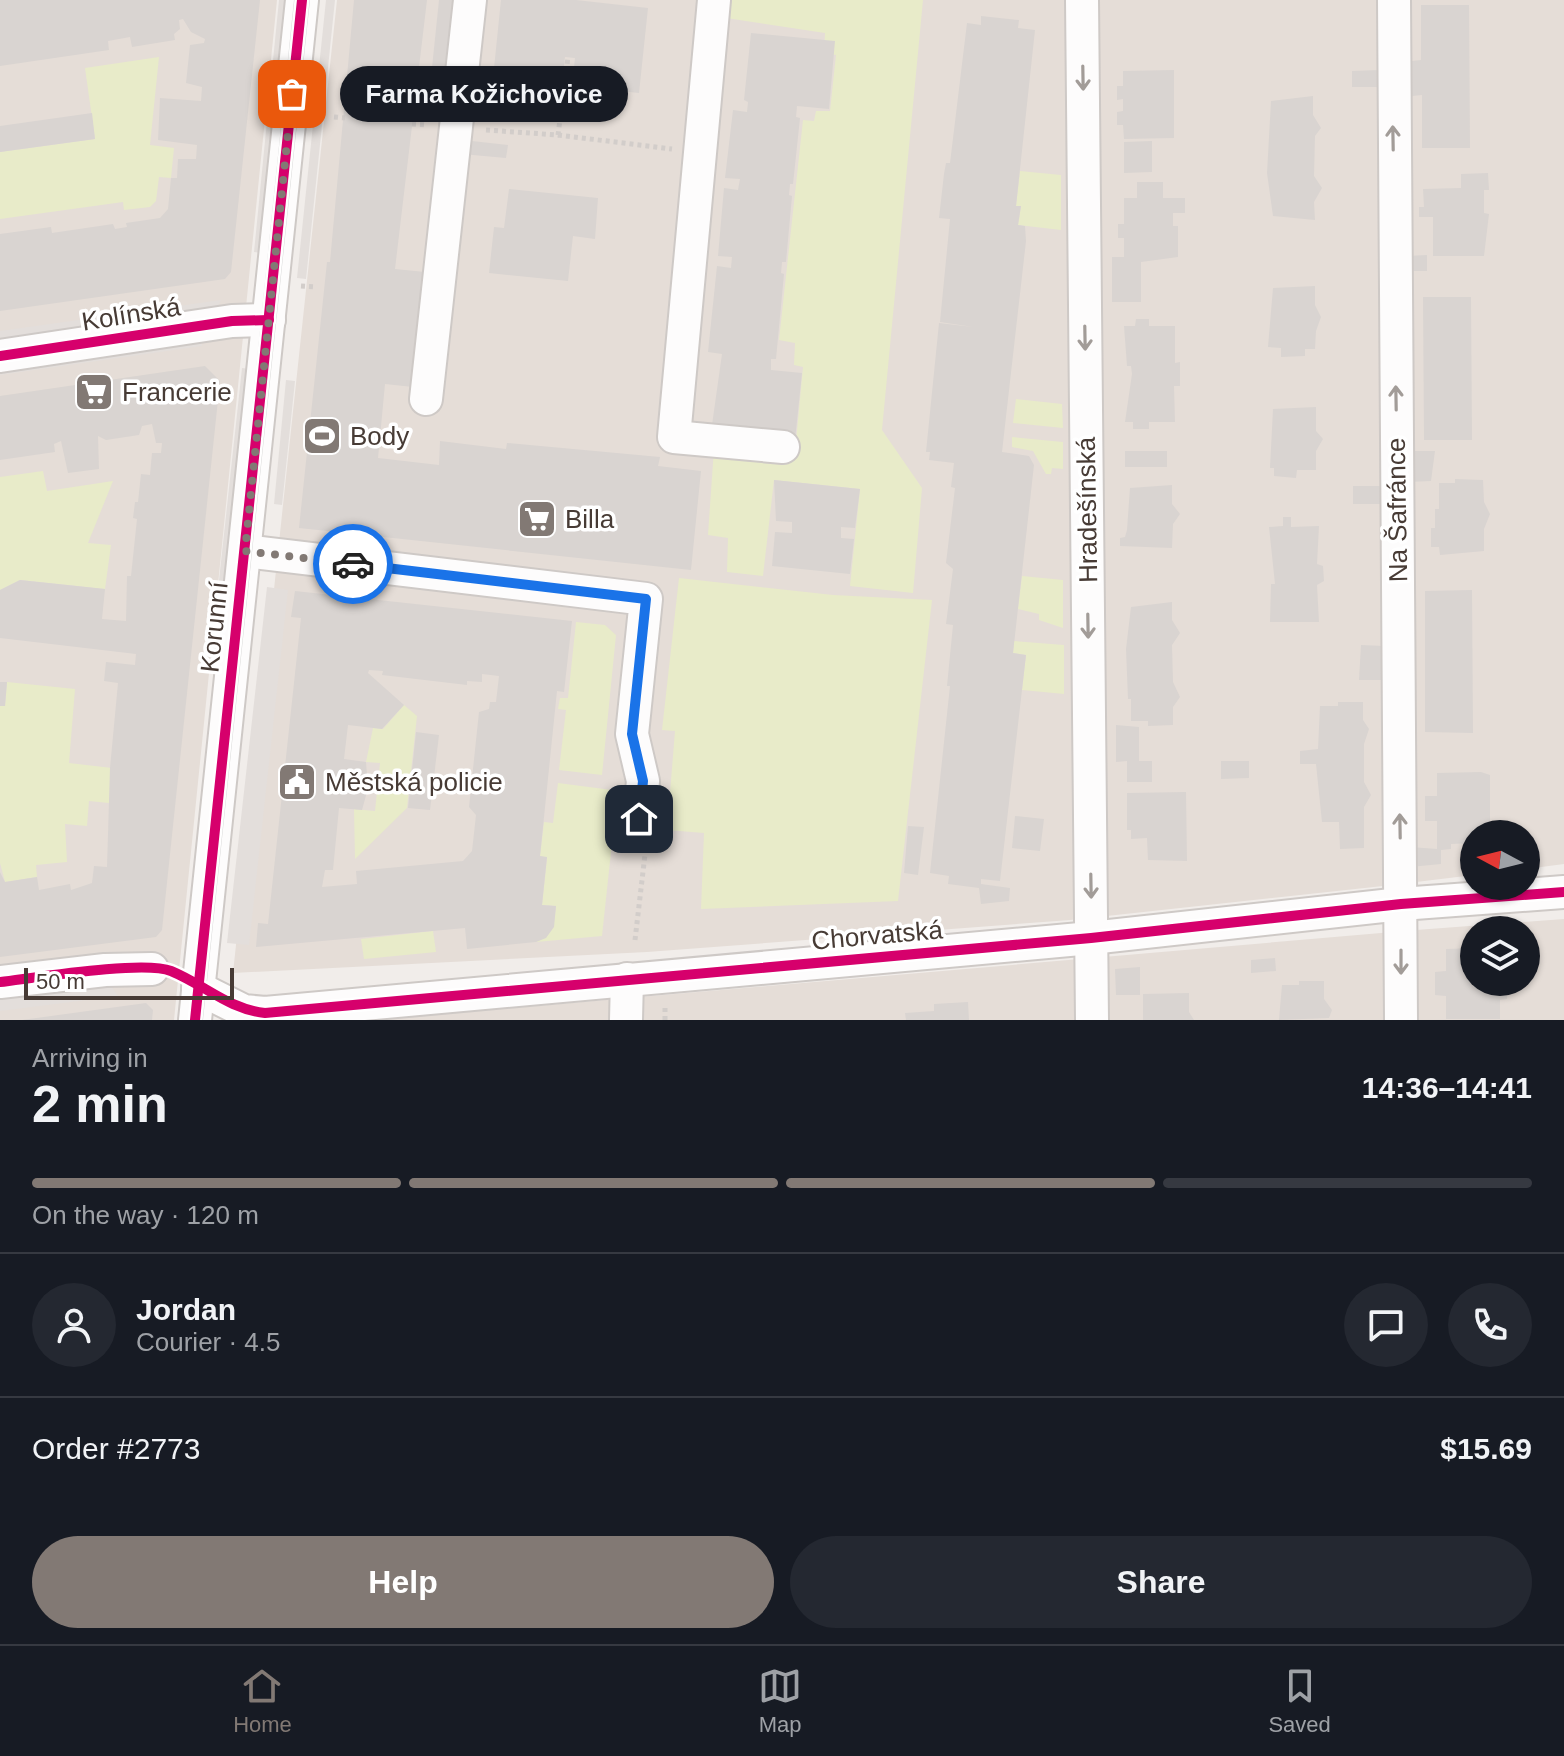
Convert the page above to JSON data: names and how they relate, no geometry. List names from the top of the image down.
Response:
{
  "streets": {
    "street": [
      "Kolínská",
      "Hradešínská",
      "Na Šafránce",
      "Korunní",
      "Chorvatská"
    ]
  },
  "crossings": [
    ["Kolínská", "Korunní"],
    ["Hradešínská", "Chorvatská"],
    ["Na Šafránce", "Chorvatská"],
    ["Korunní", "Chorvatská"]
  ],
  "one_way": ["Hradešínská"],
  "places": {
    "other": ["Farma Kožichovice"],
    "supermarket": ["Francerie", "Billa"],
    "sports": ["Body"],
    "public building": ["Městská policie"]
  },
  "scale_bar": "50 m",
  "north": "left",
  "page": {
    "bubble": "Farma Kožichovice",
    "scale": "50 m",
    "heading": ["2 min", "Arriving in", "14:36–14:41"],
    "panel": [
      "Jordan",
      "Courier · 4.5",
      "Order #2773",
      "$15.69"
    ],
    "bar": "On the way · 120 m",
    "buttons": ["Help", "Share"],
    "tabs": ["Home", "Map", "Saved"]
  }
}
